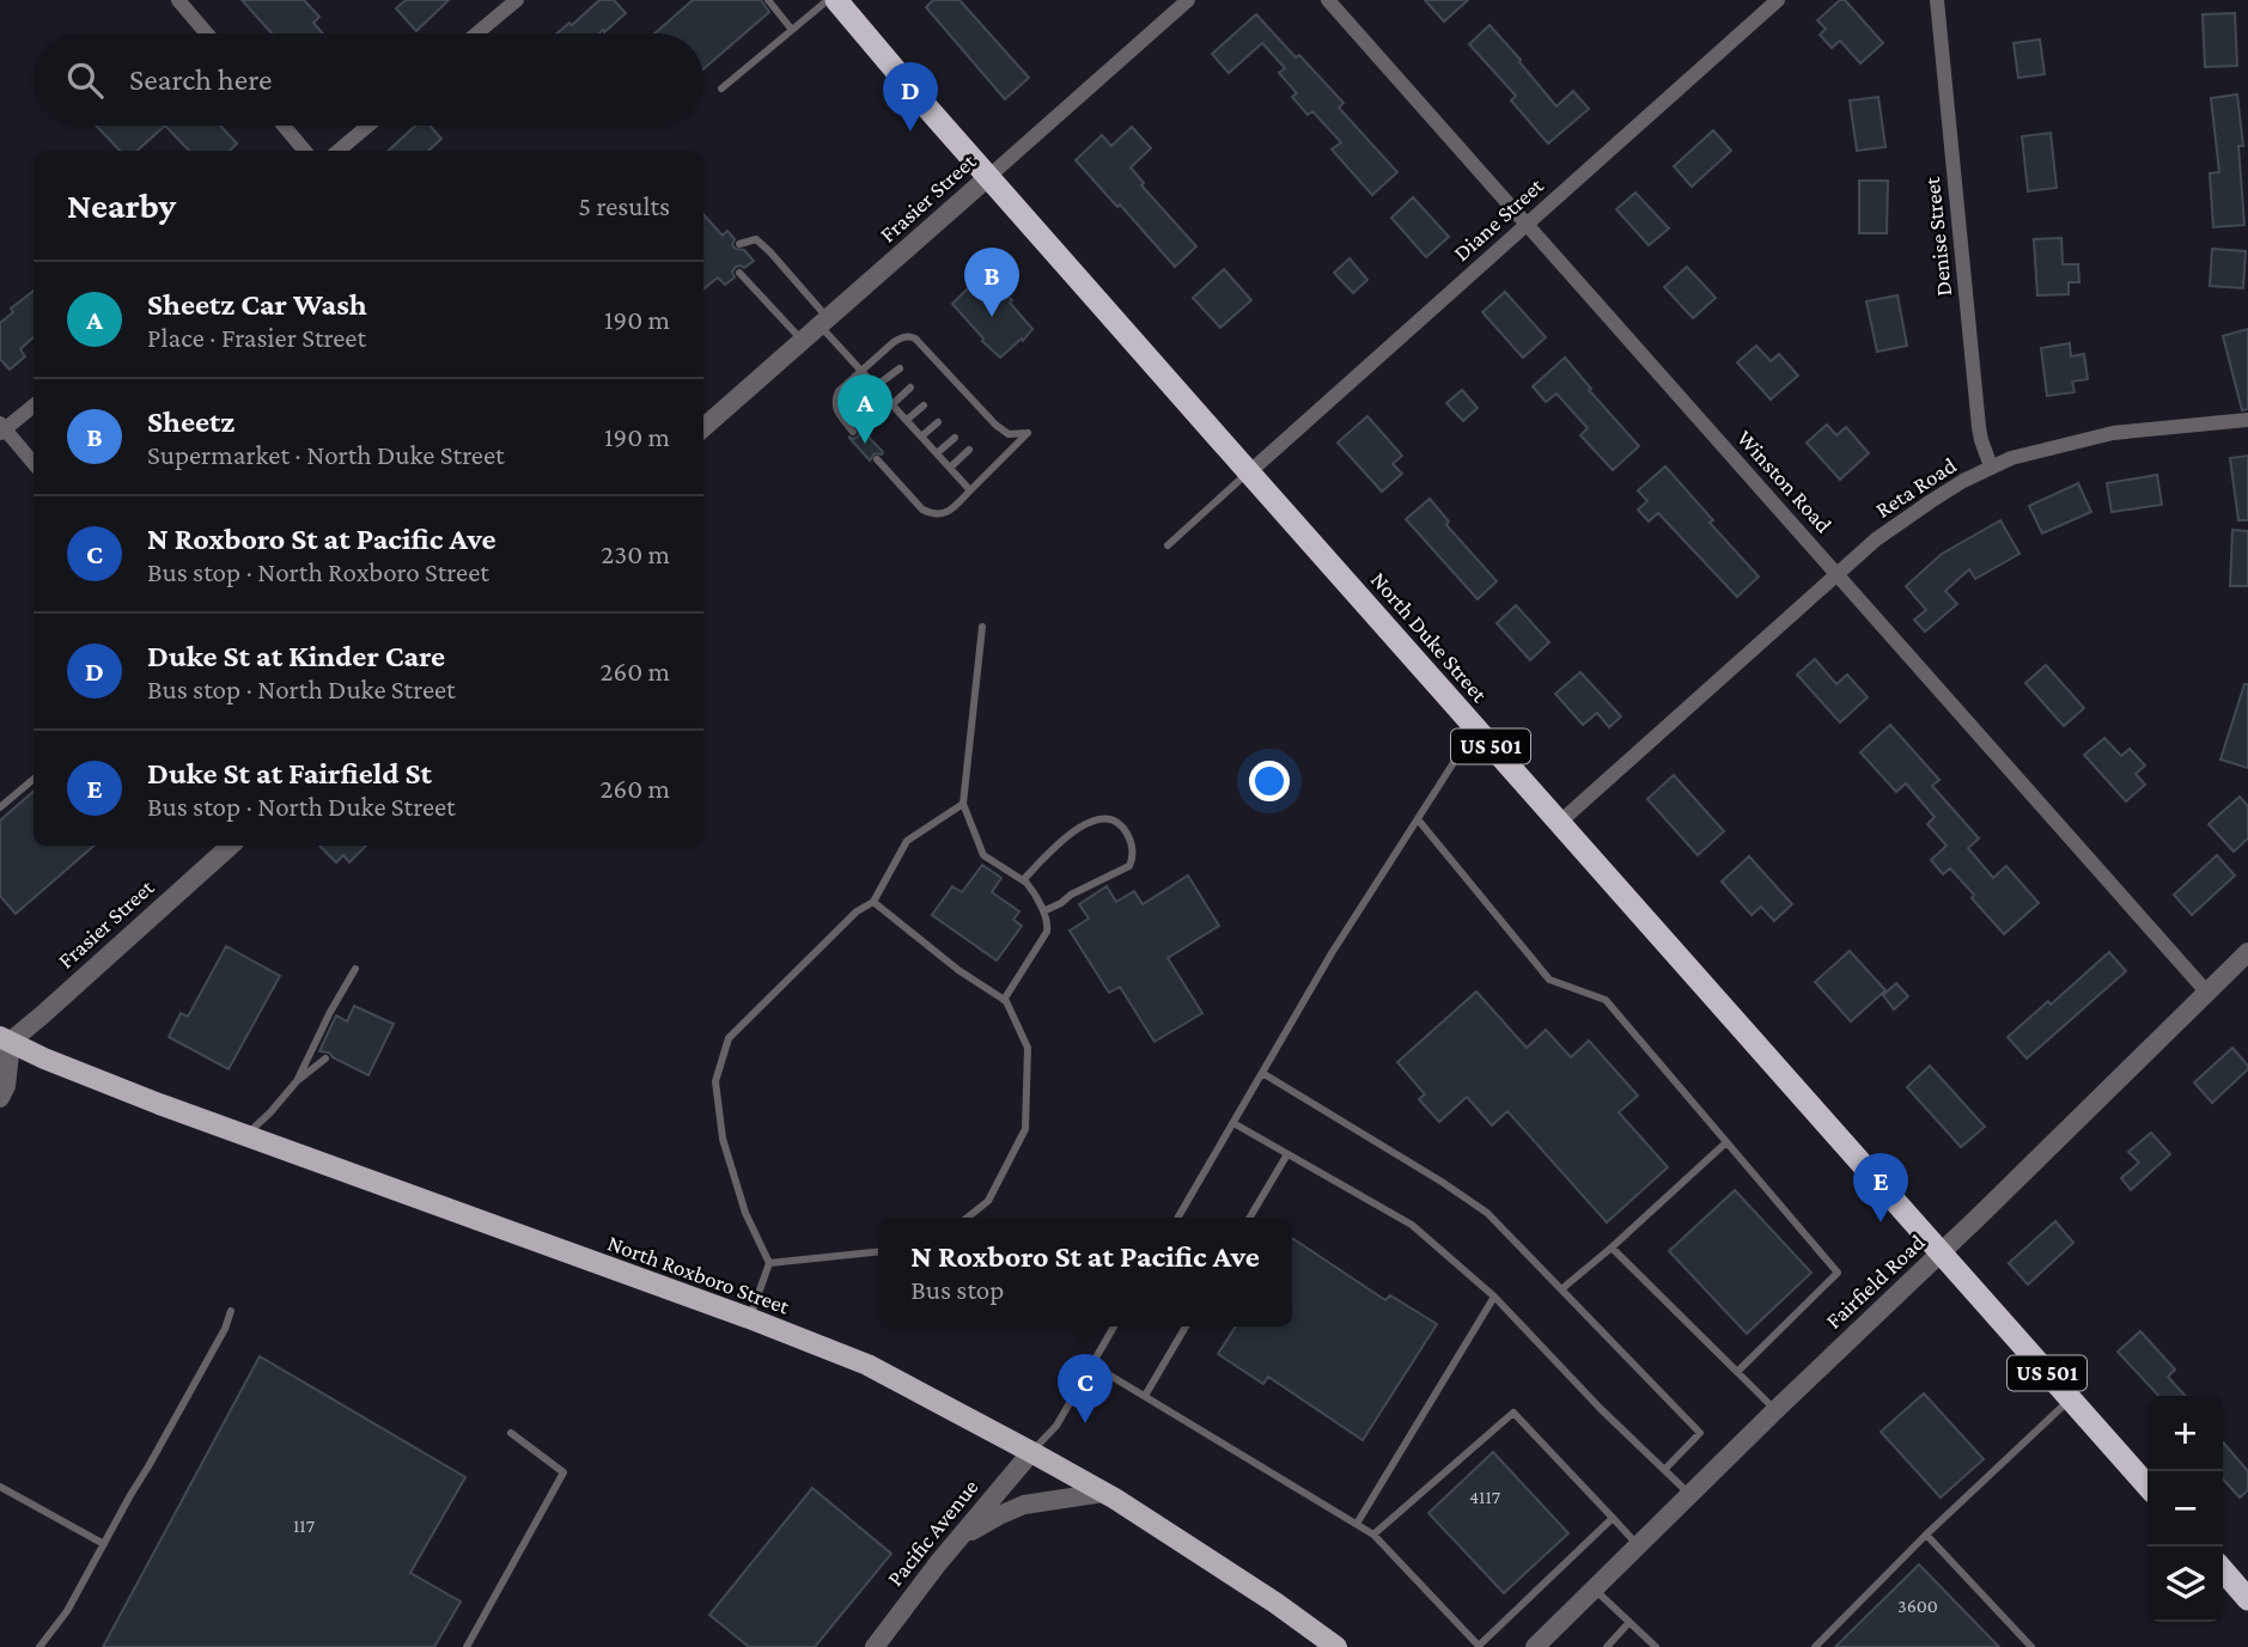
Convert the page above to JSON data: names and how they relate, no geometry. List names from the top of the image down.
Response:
{
  "streets": {
    "highway": ["North Duke Street", "US 501"],
    "main road": ["North Roxboro Street"],
    "street": [
      "Frasier Street",
      "Diane Street",
      "Denise Street",
      "Winston Road",
      "Reta Road",
      "Fairfield Road",
      "Pacific Avenue"
    ]
  },
  "crossings": [
    ["Frasier Street", "North Duke Street"],
    ["Frasier Street", "North Roxboro Street"],
    ["Diane Street", "Winston Road"],
    ["Diane Street", "North Duke Street"],
    ["Denise Street", "Reta Road"],
    ["Winston Road", "Reta Road"],
    ["Winston Road", "Fairfield Road"],
    ["Reta Road", "North Duke Street"],
    ["North Duke Street", "Fairfield Road"],
    ["North Roxboro Street", "Pacific Avenue"]
  ],
  "house_numbers": ["4117", "117", "3600"],
  "page": {
    "search": "Search here",
    "pins": [
      "D",
      "B",
      "A",
      "E",
      "C"
    ],
    "heading": ["Nearby", "5 results"],
    "list": [
      {
        "mark": "A",
        "name": "Sheetz Car Wash",
        "note": "Place · Frasier Street",
        "value": "190 m"
      },
      {
        "mark": "B",
        "name": "Sheetz",
        "note": "Supermarket · North Duke Street",
        "value": "190 m"
      },
      {
        "mark": "C",
        "name": "N Roxboro St at Pacific Ave",
        "note": "Bus stop · North Roxboro Street",
        "value": "230 m"
      },
      {
        "mark": "D",
        "name": "Duke St at Kinder Care",
        "note": "Bus stop · North Duke Street",
        "value": "260 m"
      },
      {
        "mark": "E",
        "name": "Duke St at Fairfield St",
        "note": "Bus stop · North Duke Street",
        "value": "260 m"
      }
    ],
    "popup": ["N Roxboro St at Pacific Ave", "Bus stop"],
    "map_buttons": ["+", "−"]
  }
}
